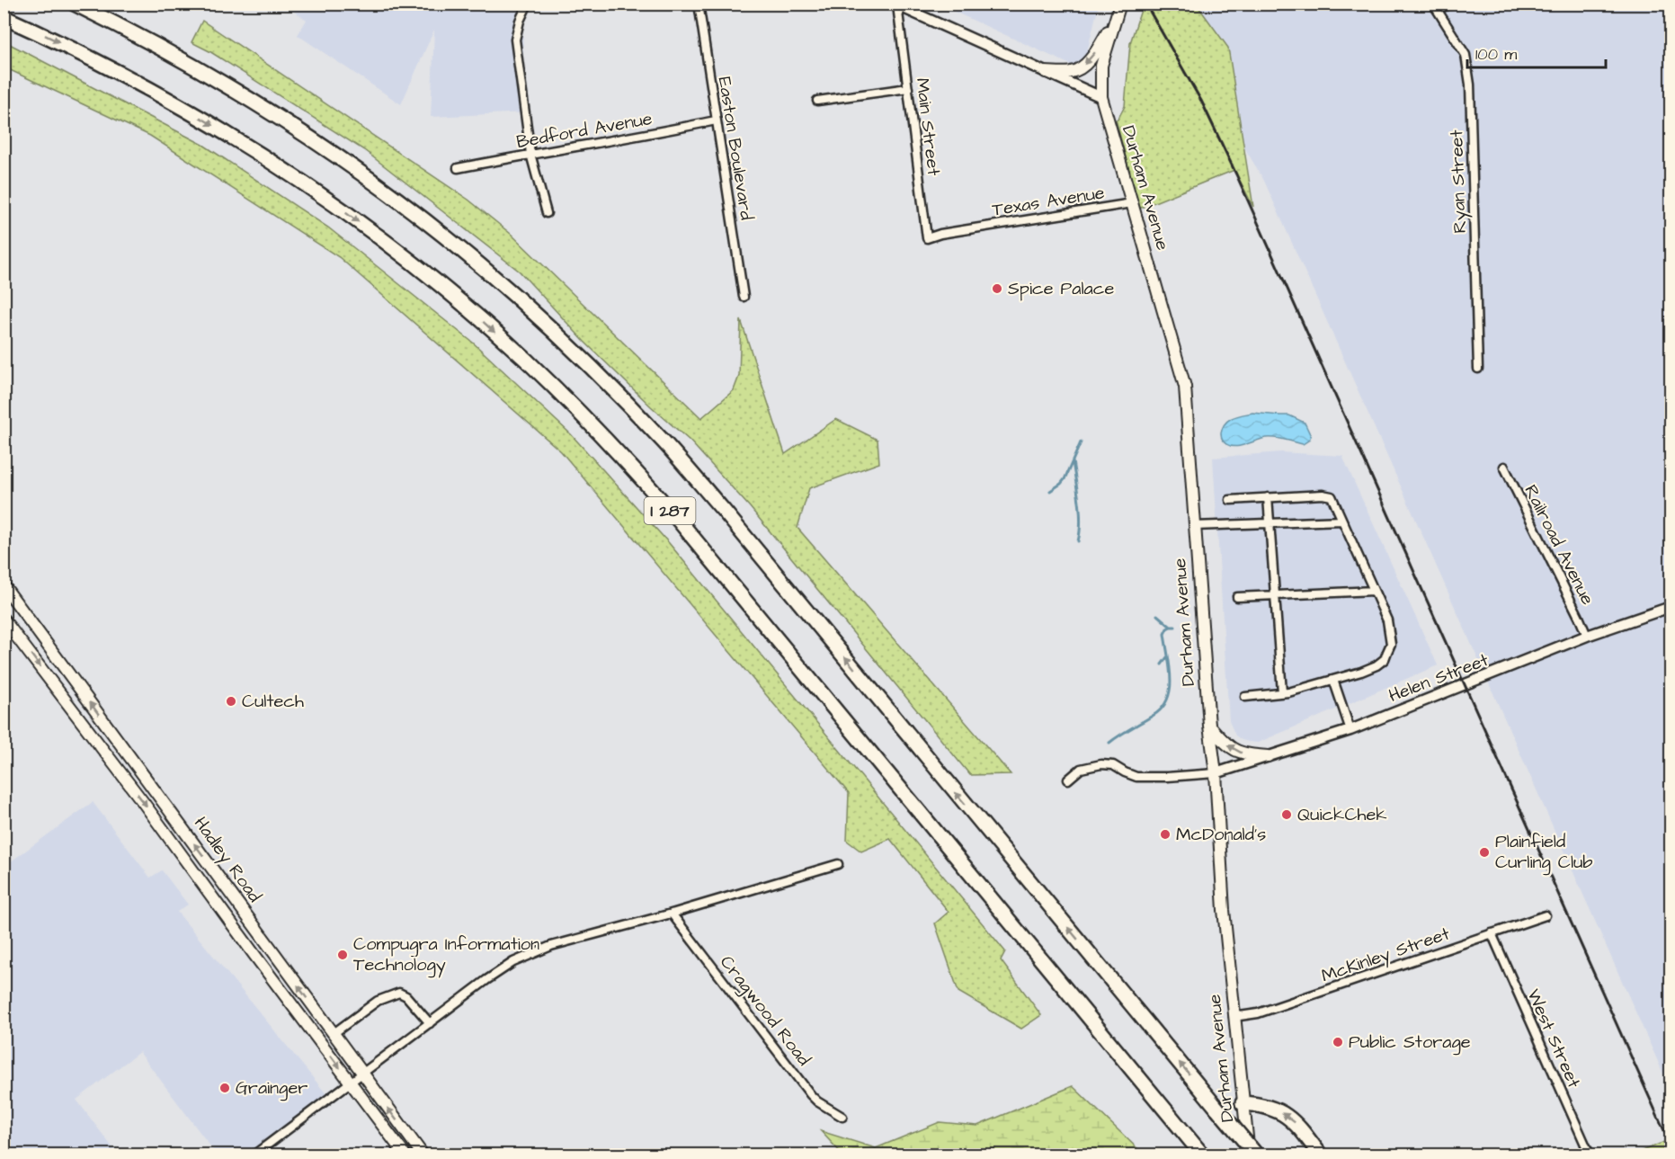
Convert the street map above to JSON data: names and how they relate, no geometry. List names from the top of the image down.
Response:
{
  "streets": {
    "highway": ["I 287"],
    "main road": ["Durham Avenue", "Hadley Road"],
    "street": [
      "Main Street",
      "Bedford Avenue",
      "Easton Boulevard",
      "Ryan Street",
      "Texas Avenue",
      "Railroad Avenue",
      "Helen Street",
      "McKinley Street",
      "Cragwood Road",
      "West Street"
    ]
  },
  "crossings": [
    ["Main Street", "Texas Avenue"],
    ["Bedford Avenue", "Easton Boulevard"],
    ["Durham Avenue", "Texas Avenue"],
    ["Durham Avenue", "Helen Street"],
    ["Durham Avenue", "McKinley Street"],
    ["Railroad Avenue", "Helen Street"],
    ["McKinley Street", "West Street"]
  ],
  "places": [
    "Spice Palace",
    "Cultech",
    "QuickChek",
    "McDonald's",
    "Plainfield Curling Club",
    "Compugra Information Technology",
    "Public Storage",
    "Grainger"
  ],
  "scale_bar": "100 m"
}
